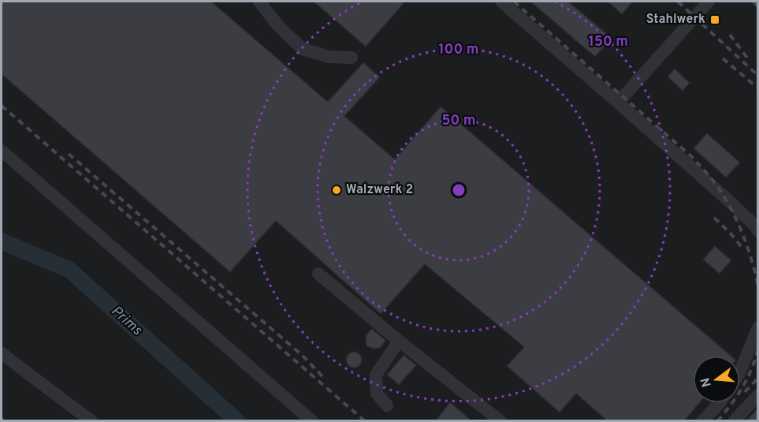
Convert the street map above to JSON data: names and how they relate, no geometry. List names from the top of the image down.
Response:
{
  "water": ["Prims"],
  "places": {
    "transit": ["Stahlwerk"],
    "other": ["Walzwerk 2"]
  },
  "north": "left",
  "rings": ["150 m", "100 m", "50 m"]
}
